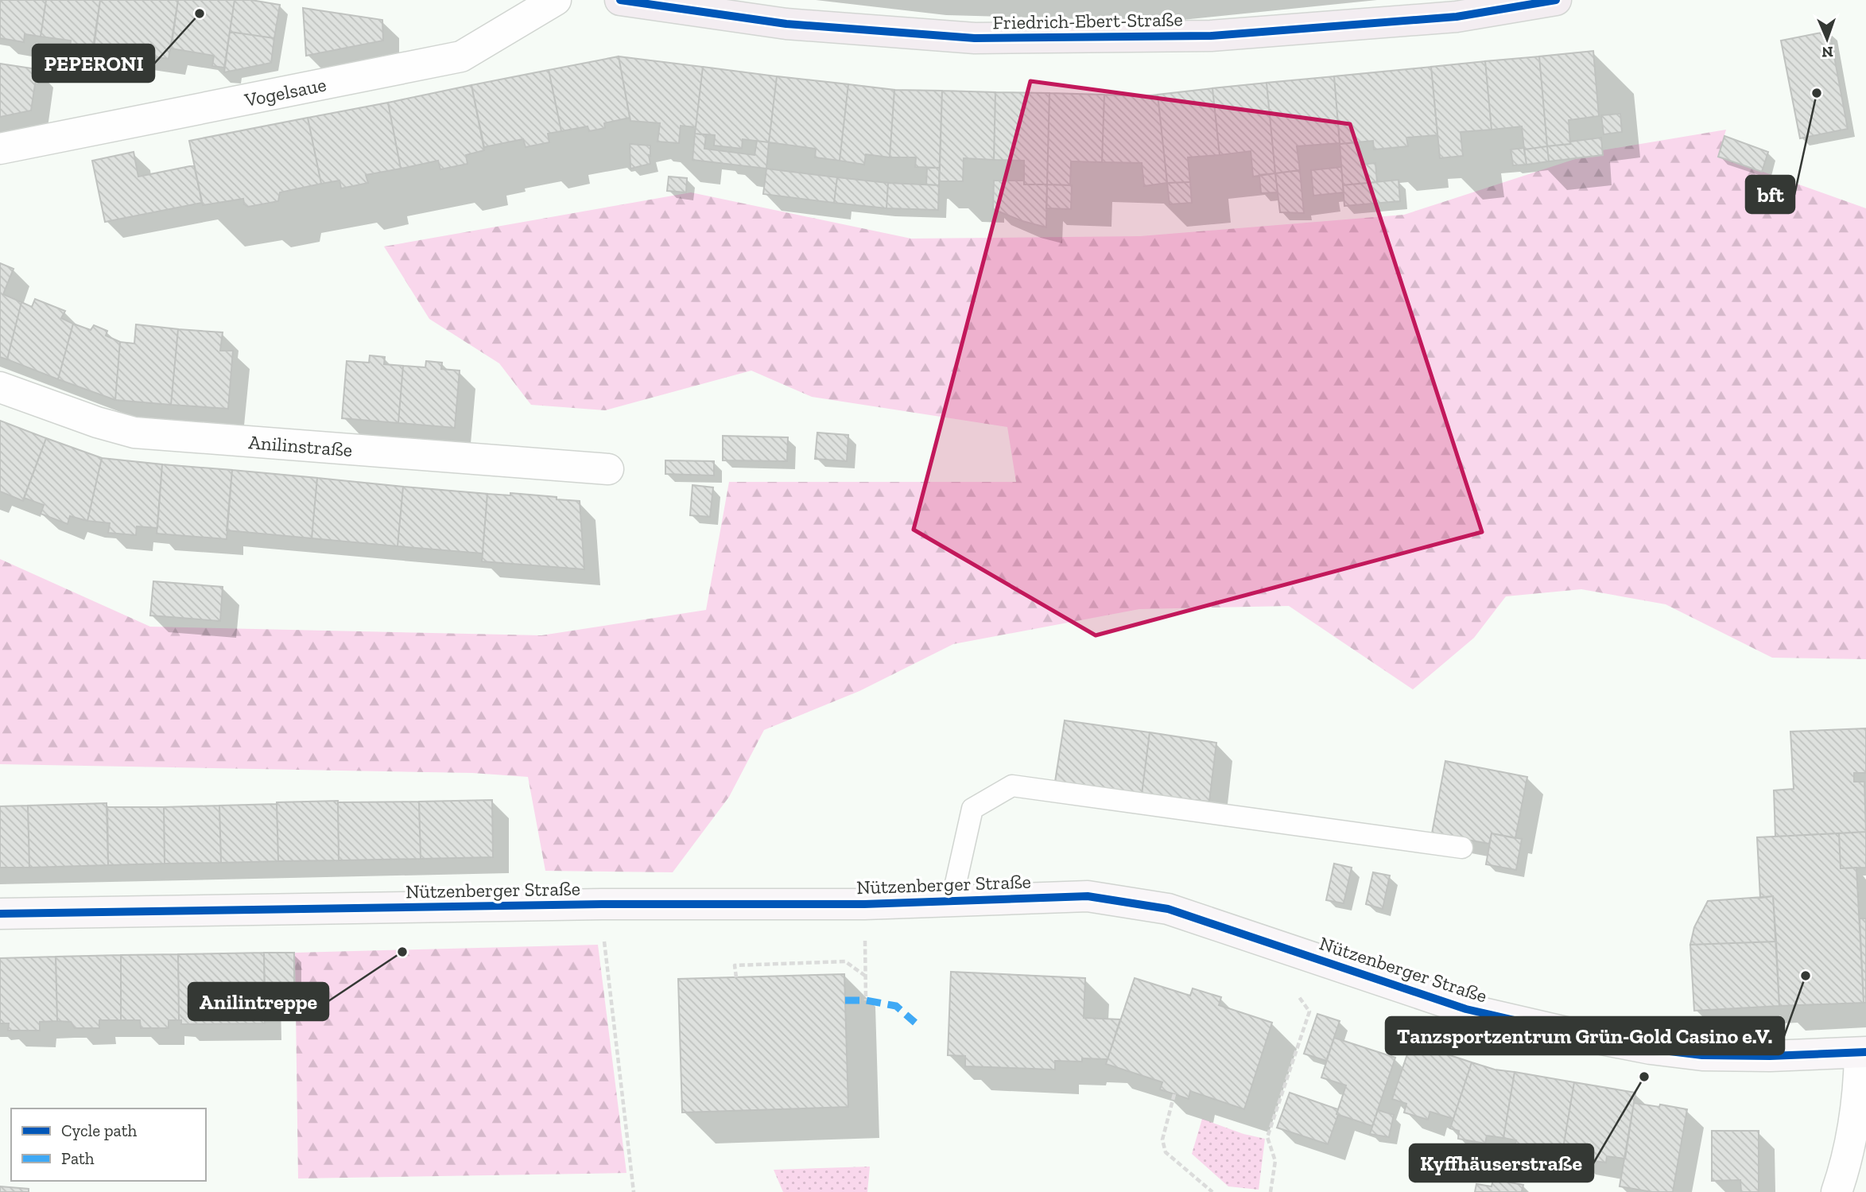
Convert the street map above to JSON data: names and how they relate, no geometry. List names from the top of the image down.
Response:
{
  "streets": {
    "main road": ["Friedrich-Ebert-Straße"],
    "street": ["Vogelsaue", "Anilinstraße", "Nützenberger Straße"]
  },
  "places": [
    "PEPERONI",
    "bft",
    "Anilintreppe",
    "Tanzsportzentrum Grün-Gold Casino e.V.",
    "Kyffhäuserstraße"
  ],
  "legend": ["Cycle path", "Path"],
  "north": "bottom"
}
